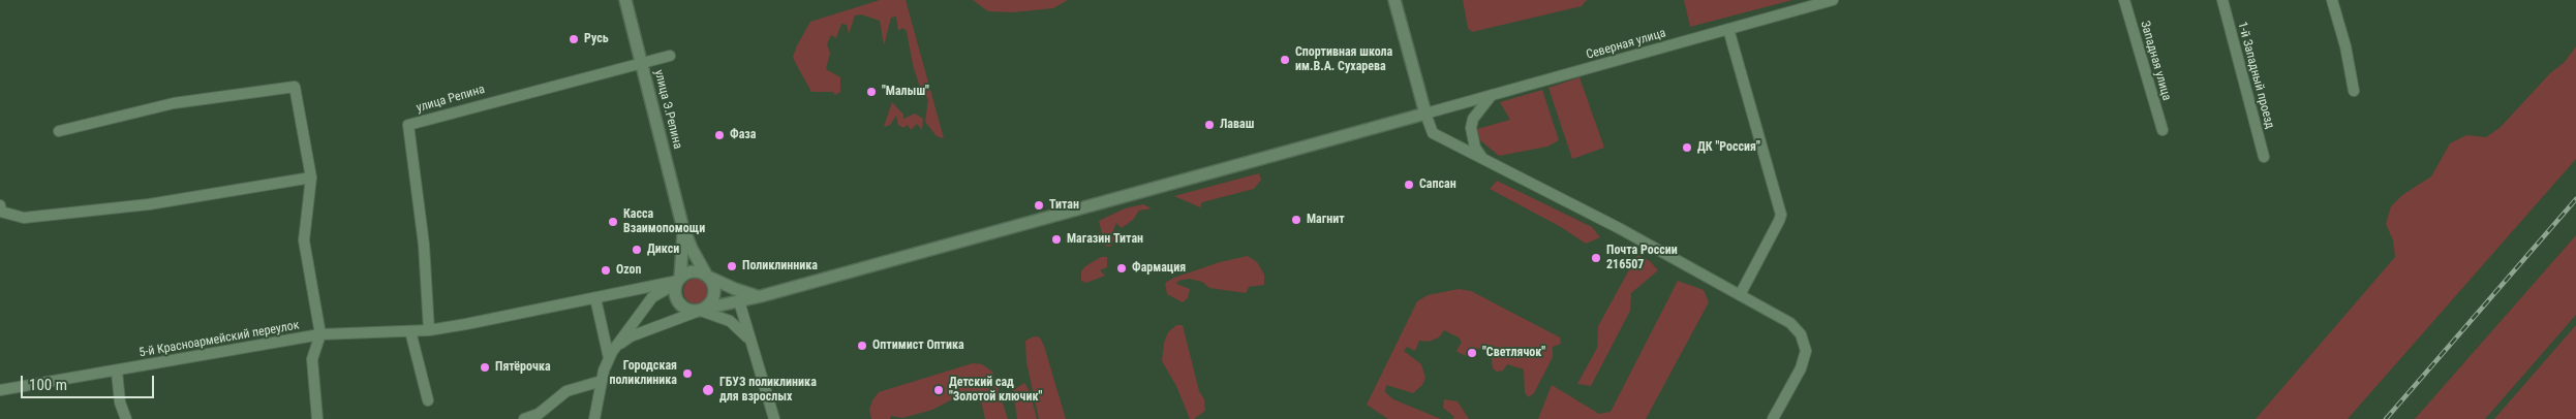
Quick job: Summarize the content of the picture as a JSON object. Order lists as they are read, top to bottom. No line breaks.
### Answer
{"streets":{"street":["Северная улица","Западная улица","1-й Западный проезд","улица Репина","улица Э.Репина","5-й Красноармейский переулок"]},"crossings":[["улица Репина","улица Э.Репина"],["улица Репина","5-й Красноармейский переулок"],["улица Э.Репина","5-й Красноармейский переулок"]],"places":["Русь","Спортивная школа им.В.А. Сухарева","\"Малыш\"","Лаваш","Фаза","ДК \"Россия\"","Сапсан","Титан","Магнит","Касса Взаимопомощи","Магазин Титан","Дикси","Почта России 216507","Поликлинника","Фармация","Ozon","Оптимист Оптика","\"Светлячок\"","Пятёрочка","Городская поликлиника","ГБУЗ поликлиника для взрослых","Детский сад \"Золотой ключик\""],"scale_bar":"100 m"}
